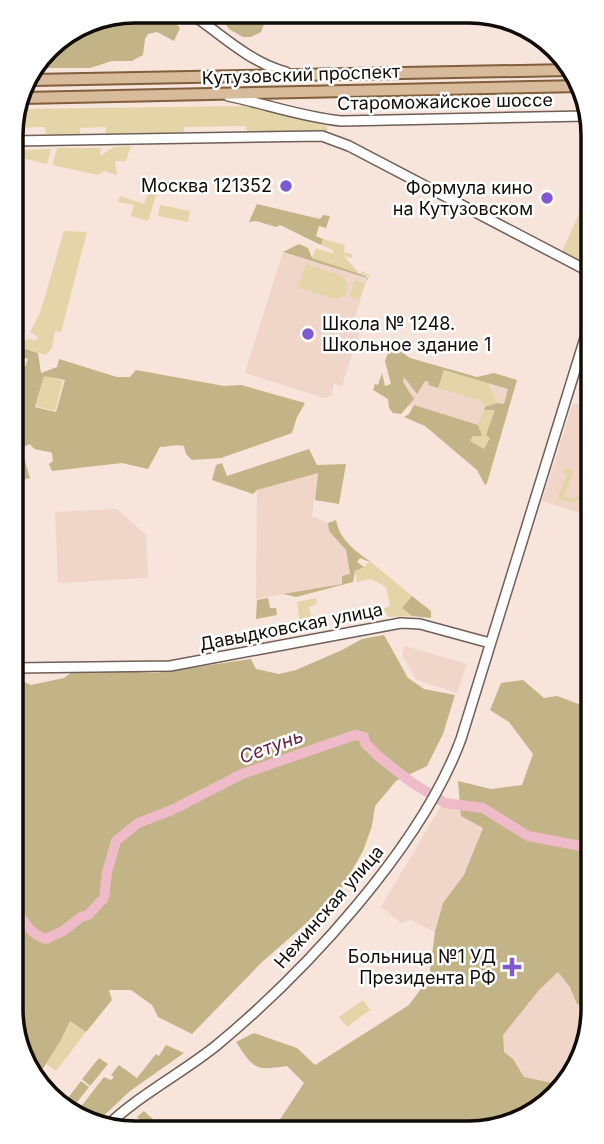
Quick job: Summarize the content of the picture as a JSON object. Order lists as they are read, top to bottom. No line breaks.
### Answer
{"streets":{"main road":["Кутузовский проспект"],"street":["Староможайское шоссе","Давыдковская улица","Нежинская улица"]},"crossings":[["Кутузовский проспект","Староможайское шоссе"],["Давыдковская улица","Нежинская улица"]],"water":["Сетунь"],"places":{"other":["Москва 121352","Формула кино на Кутузовском","Школа № 1248. Школьное здание 1"],"health":["Больница №1 УД Президента РФ"]}}
